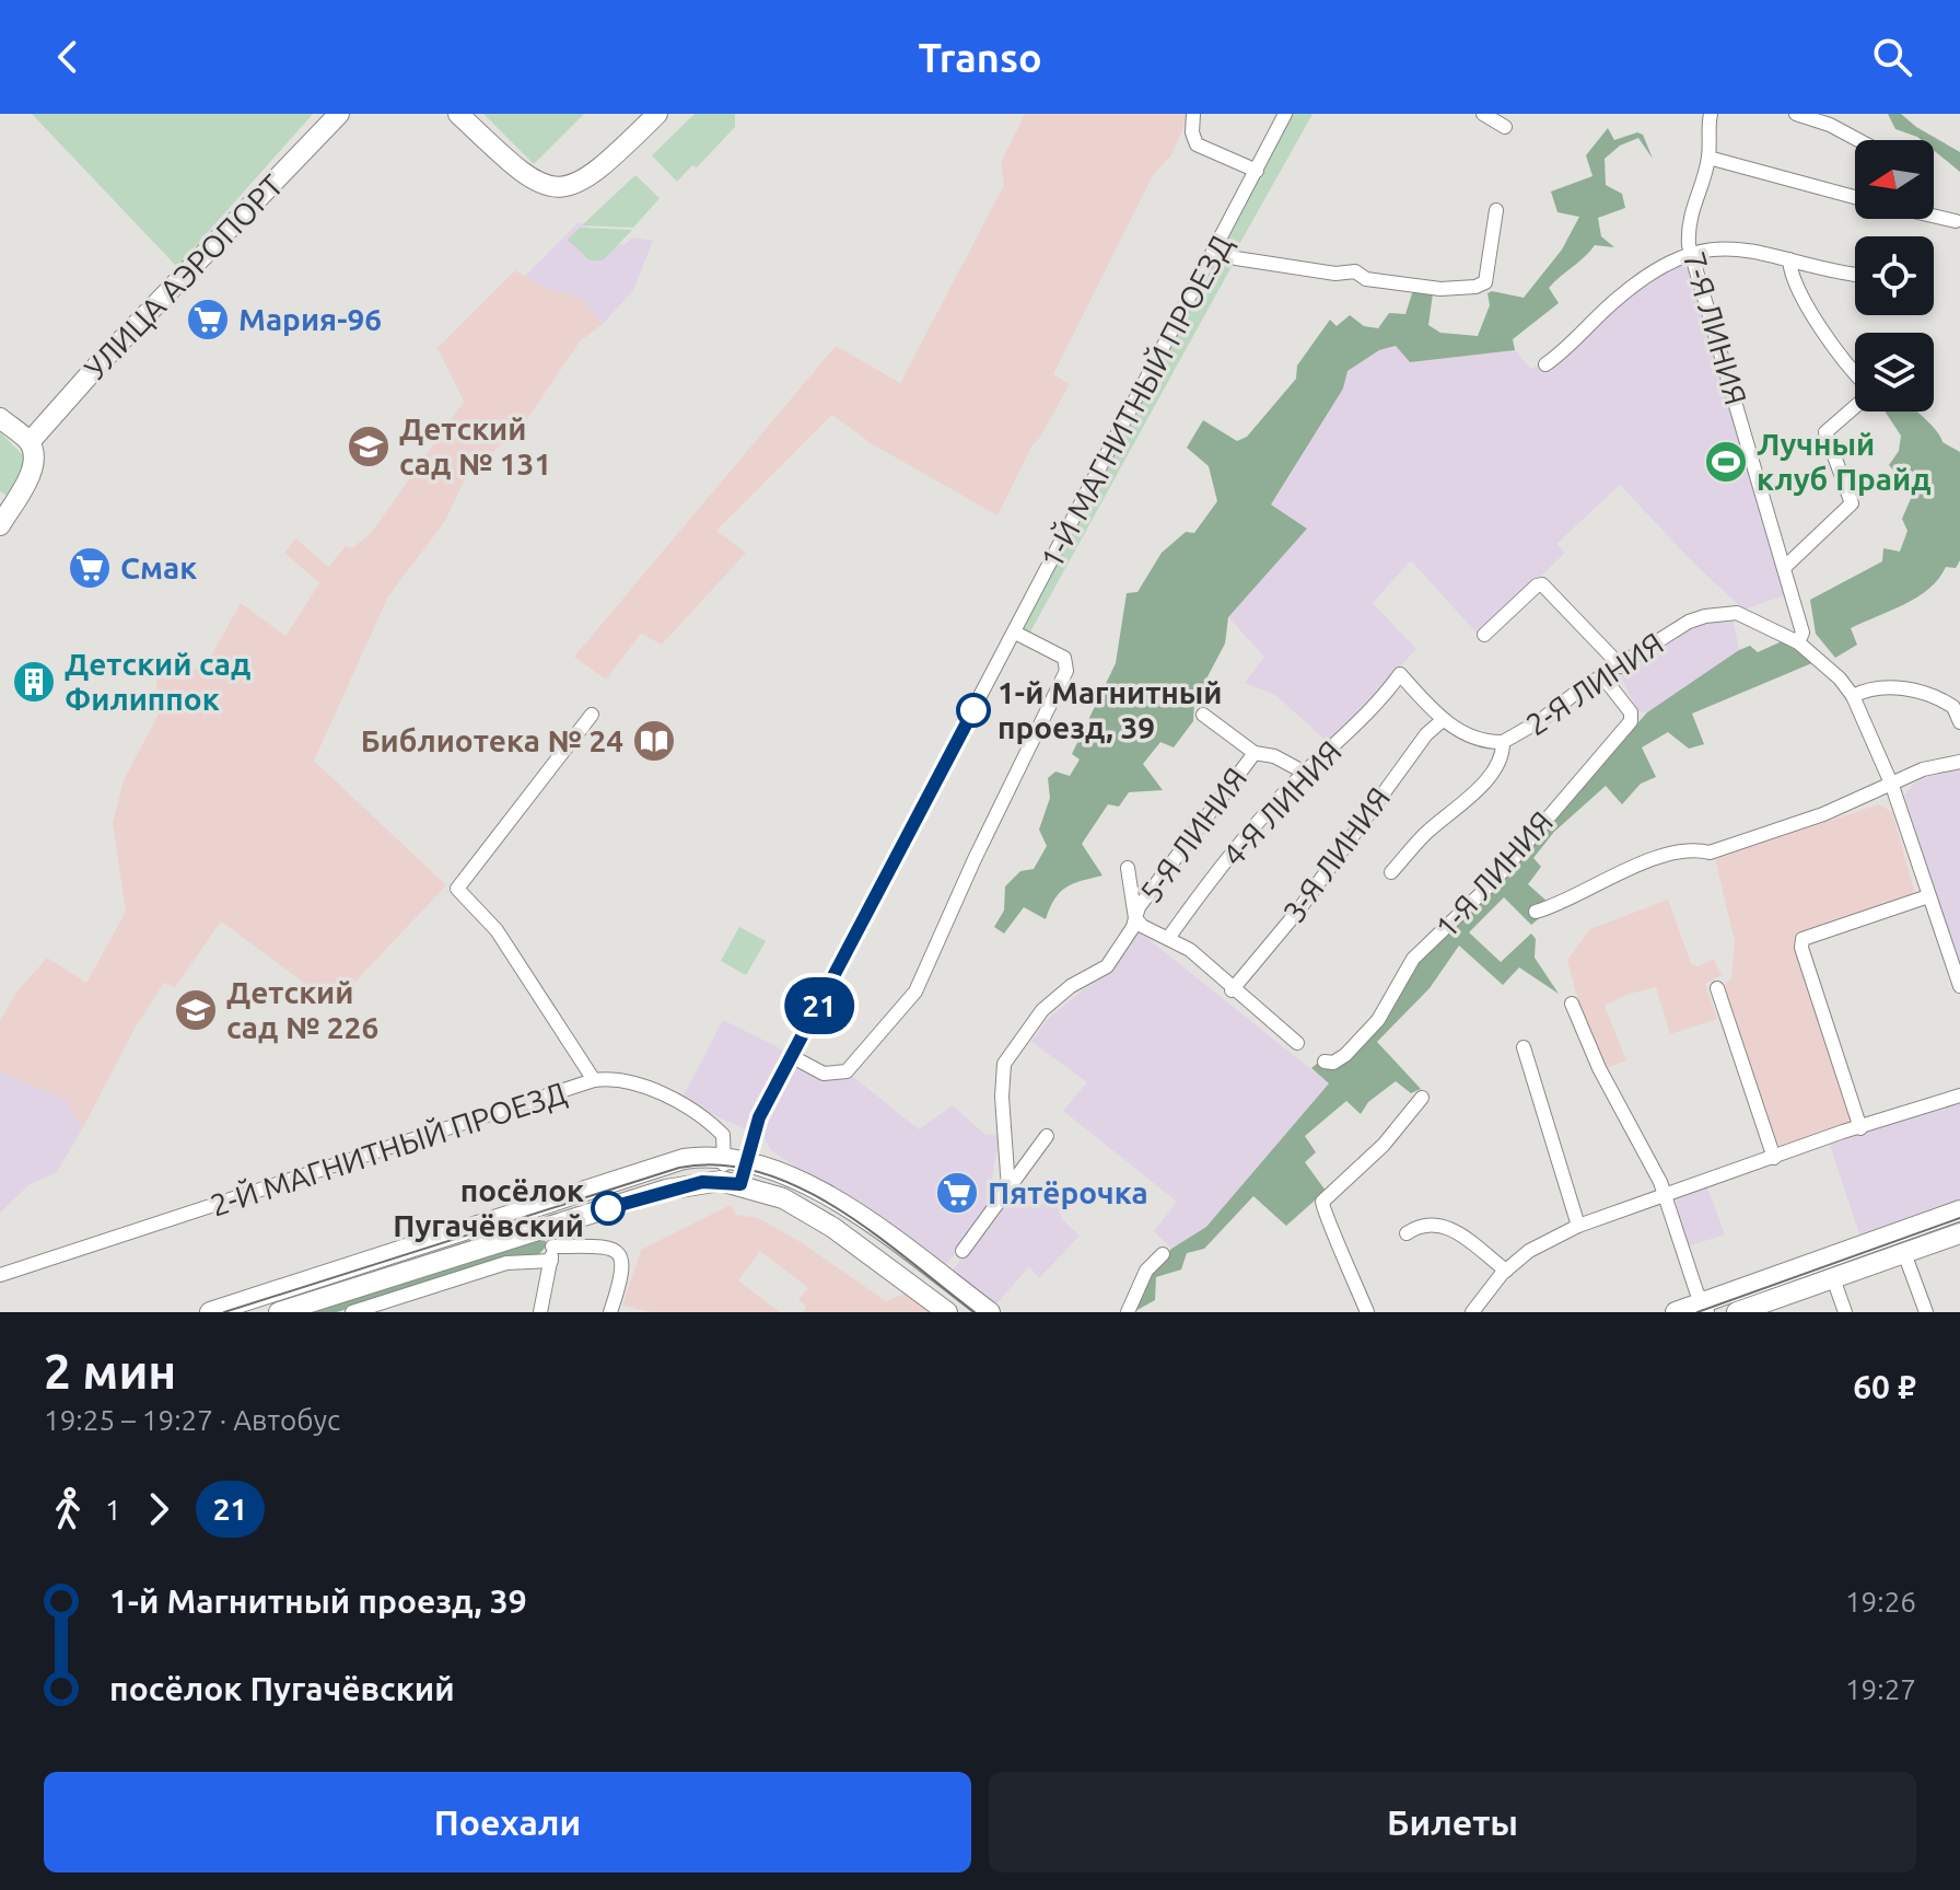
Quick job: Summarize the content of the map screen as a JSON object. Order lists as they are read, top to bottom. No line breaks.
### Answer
{"streets":{"main road":["УЛИЦА АЭРОПОРТ"],"street":["7-Я ЛИНИЯ","1-Й МАГНИТНЫЙ ПРОЕЗД","2-Я ЛИНИЯ","4-Я ЛИНИЯ","5-Я ЛИНИЯ","3-Я ЛИНИЯ","1-Я ЛИНИЯ","2-Й МАГНИТНЫЙ ПРОЕЗД"]},"crossings":[["7-Я ЛИНИЯ","2-Я ЛИНИЯ"],["2-Я ЛИНИЯ","1-Я ЛИНИЯ"],["4-Я ЛИНИЯ","5-Я ЛИНИЯ"],["4-Я ЛИНИЯ","3-Я ЛИНИЯ"]],"places":{"supermarket":["Мария-96","Смак","Пятёрочка"],"school or university":["Детский сад № 131","Детский сад № 226"],"sports":["Лучный клуб Прайд"],"building":["Детский сад Филиппок"],"other":["1-й Магнитный проезд, 39","посёлок Пугачёвский"],"library":["Библиотека № 24"]},"lines":["bus line 21"],"north":"left","page":{"header":"Transo","on_map":"21","heading":["2 мин","19:25 – 19:27 · Автобус","60 ₽"],"legs":["1","21"],"list":[{"name":"1-й Магнитный проезд, 39","value":"19:26"},{"name":"посёлок Пугачёвский","value":"19:27"}],"buttons":["Поехали","Билеты"]}}
